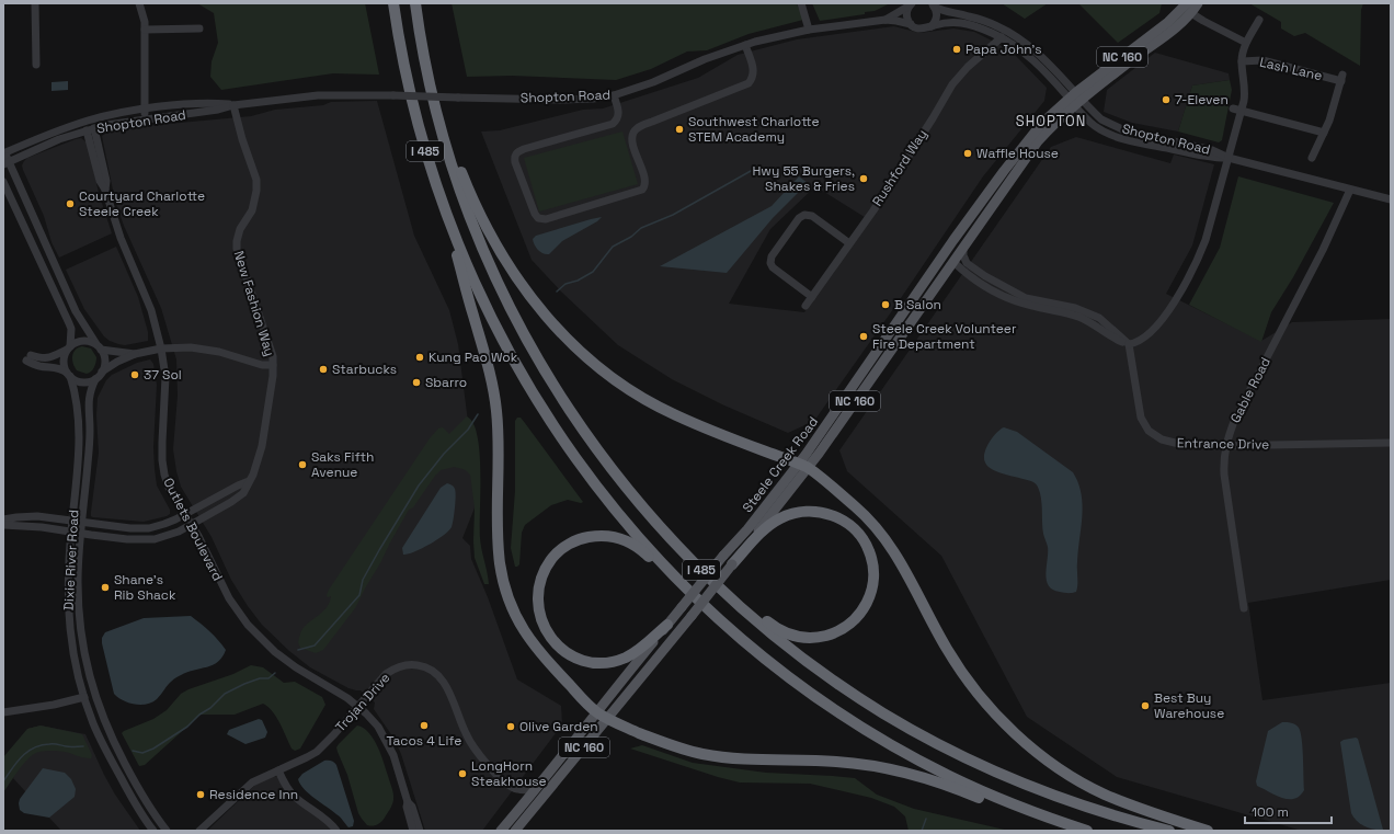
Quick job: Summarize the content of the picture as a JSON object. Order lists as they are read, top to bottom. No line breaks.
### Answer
{"streets":{"highway":["I 485"],"main road":["NC 160","Steele Creek Road"],"street":["Lash Lane","Shopton Road","Rushford Way","New Fashion Way","Gable Road","Entrance Drive","Outlets Boulevard","Dixie River Road","Trojan Drive"]},"crossings":[["Shopton Road","Rushford Way"],["Shopton Road","New Fashion Way"],["Shopton Road","Gable Road"],["Shopton Road","Steele Creek Road"],["Shopton Road","Outlets Boulevard"],["New Fashion Way","Outlets Boulevard"],["New Fashion Way","Dixie River Road"],["Gable Road","Entrance Drive"],["Steele Creek Road","Trojan Drive"],["Outlets Boulevard","Trojan Drive"]],"districts":["SHOPTON"],"places":["Papa John's","7-Eleven","Southwest Charlotte STEM Academy","Waffle House","Hwy 55 Burgers, Shakes & Fries","Courtyard Charlotte Steele Creek","B Salon","Steele Creek Volunteer Fire Department","Kung Pao Wok","Starbucks","37 Sol","Sbarro","Saks Fifth Avenue","Shane's Rib Shack","Best Buy Warehouse","Tacos 4 Life","Olive Garden","LongHorn Steakhouse","Residence Inn"],"scale_bar":"100 m"}
